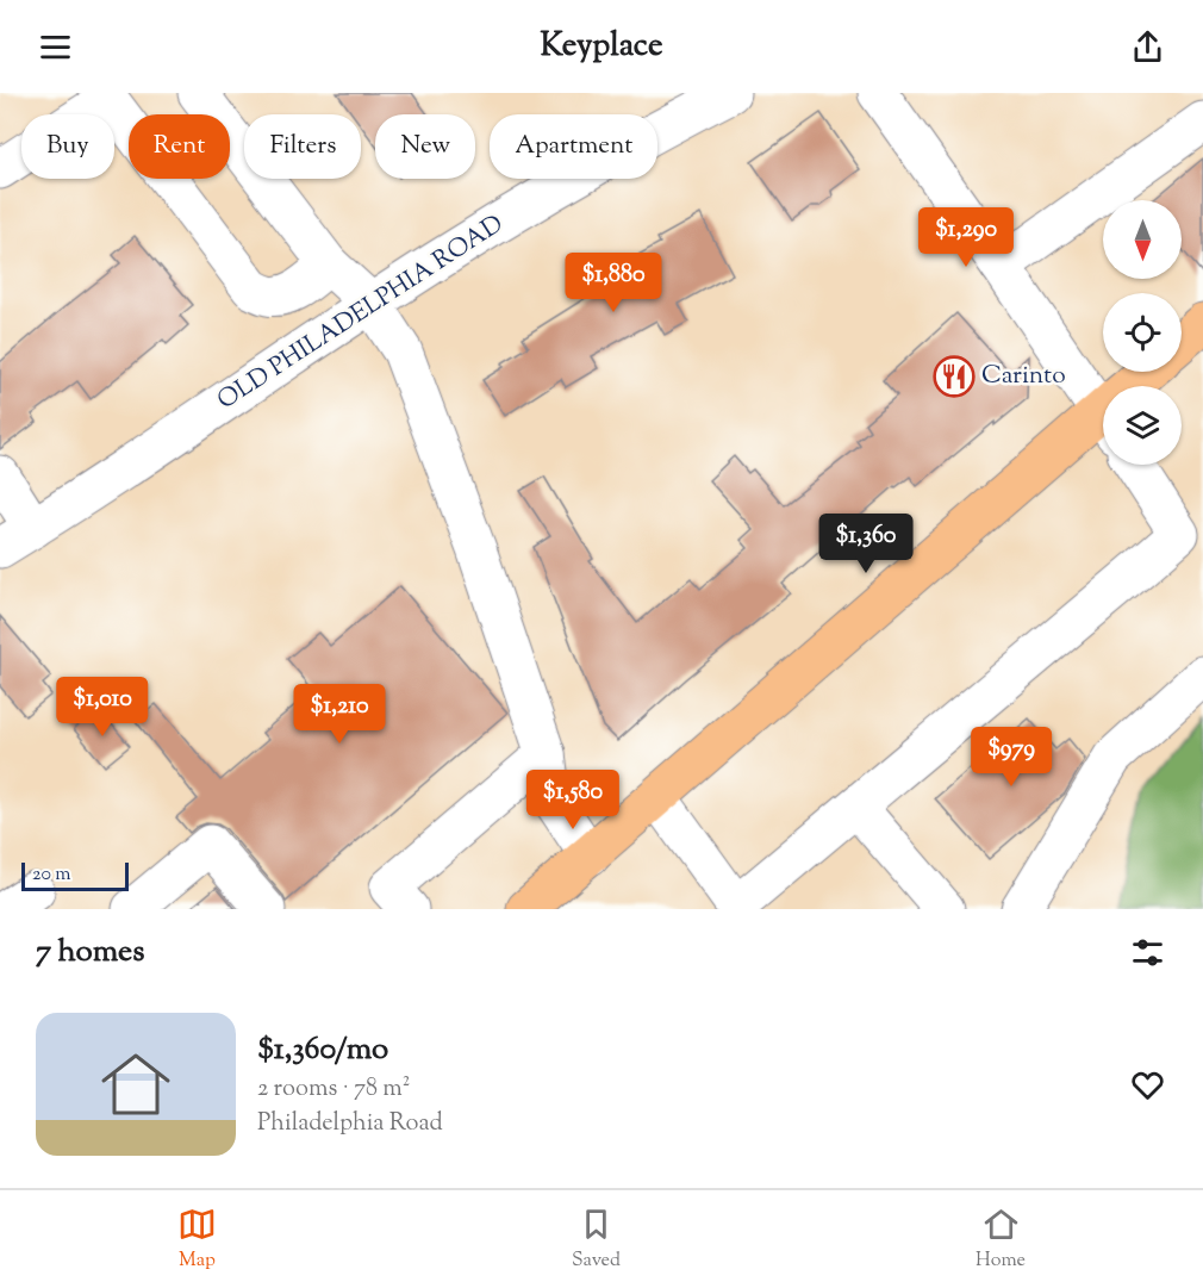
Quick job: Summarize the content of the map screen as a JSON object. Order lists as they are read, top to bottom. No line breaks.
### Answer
{"streets":{"street":["OLD PHILADELPHIA ROAD"]},"places":{"restaurant":["Carinto"]},"scale_bar":"20 m","north":"bottom","page":{"header":"Keyplace","chip":["Buy","Rent","Filters","New","Apartment"],"price":["$1,290","$1,880","$1,360","$1,010","$1,210","$979","$1,580"],"scale":"20 m","heading":"7 homes","list":[{"name":"$1,360/mo","note":"2 rooms · 78 m² · Philadelphia Road"}],"tabs":["Map","Saved","Home"]}}
